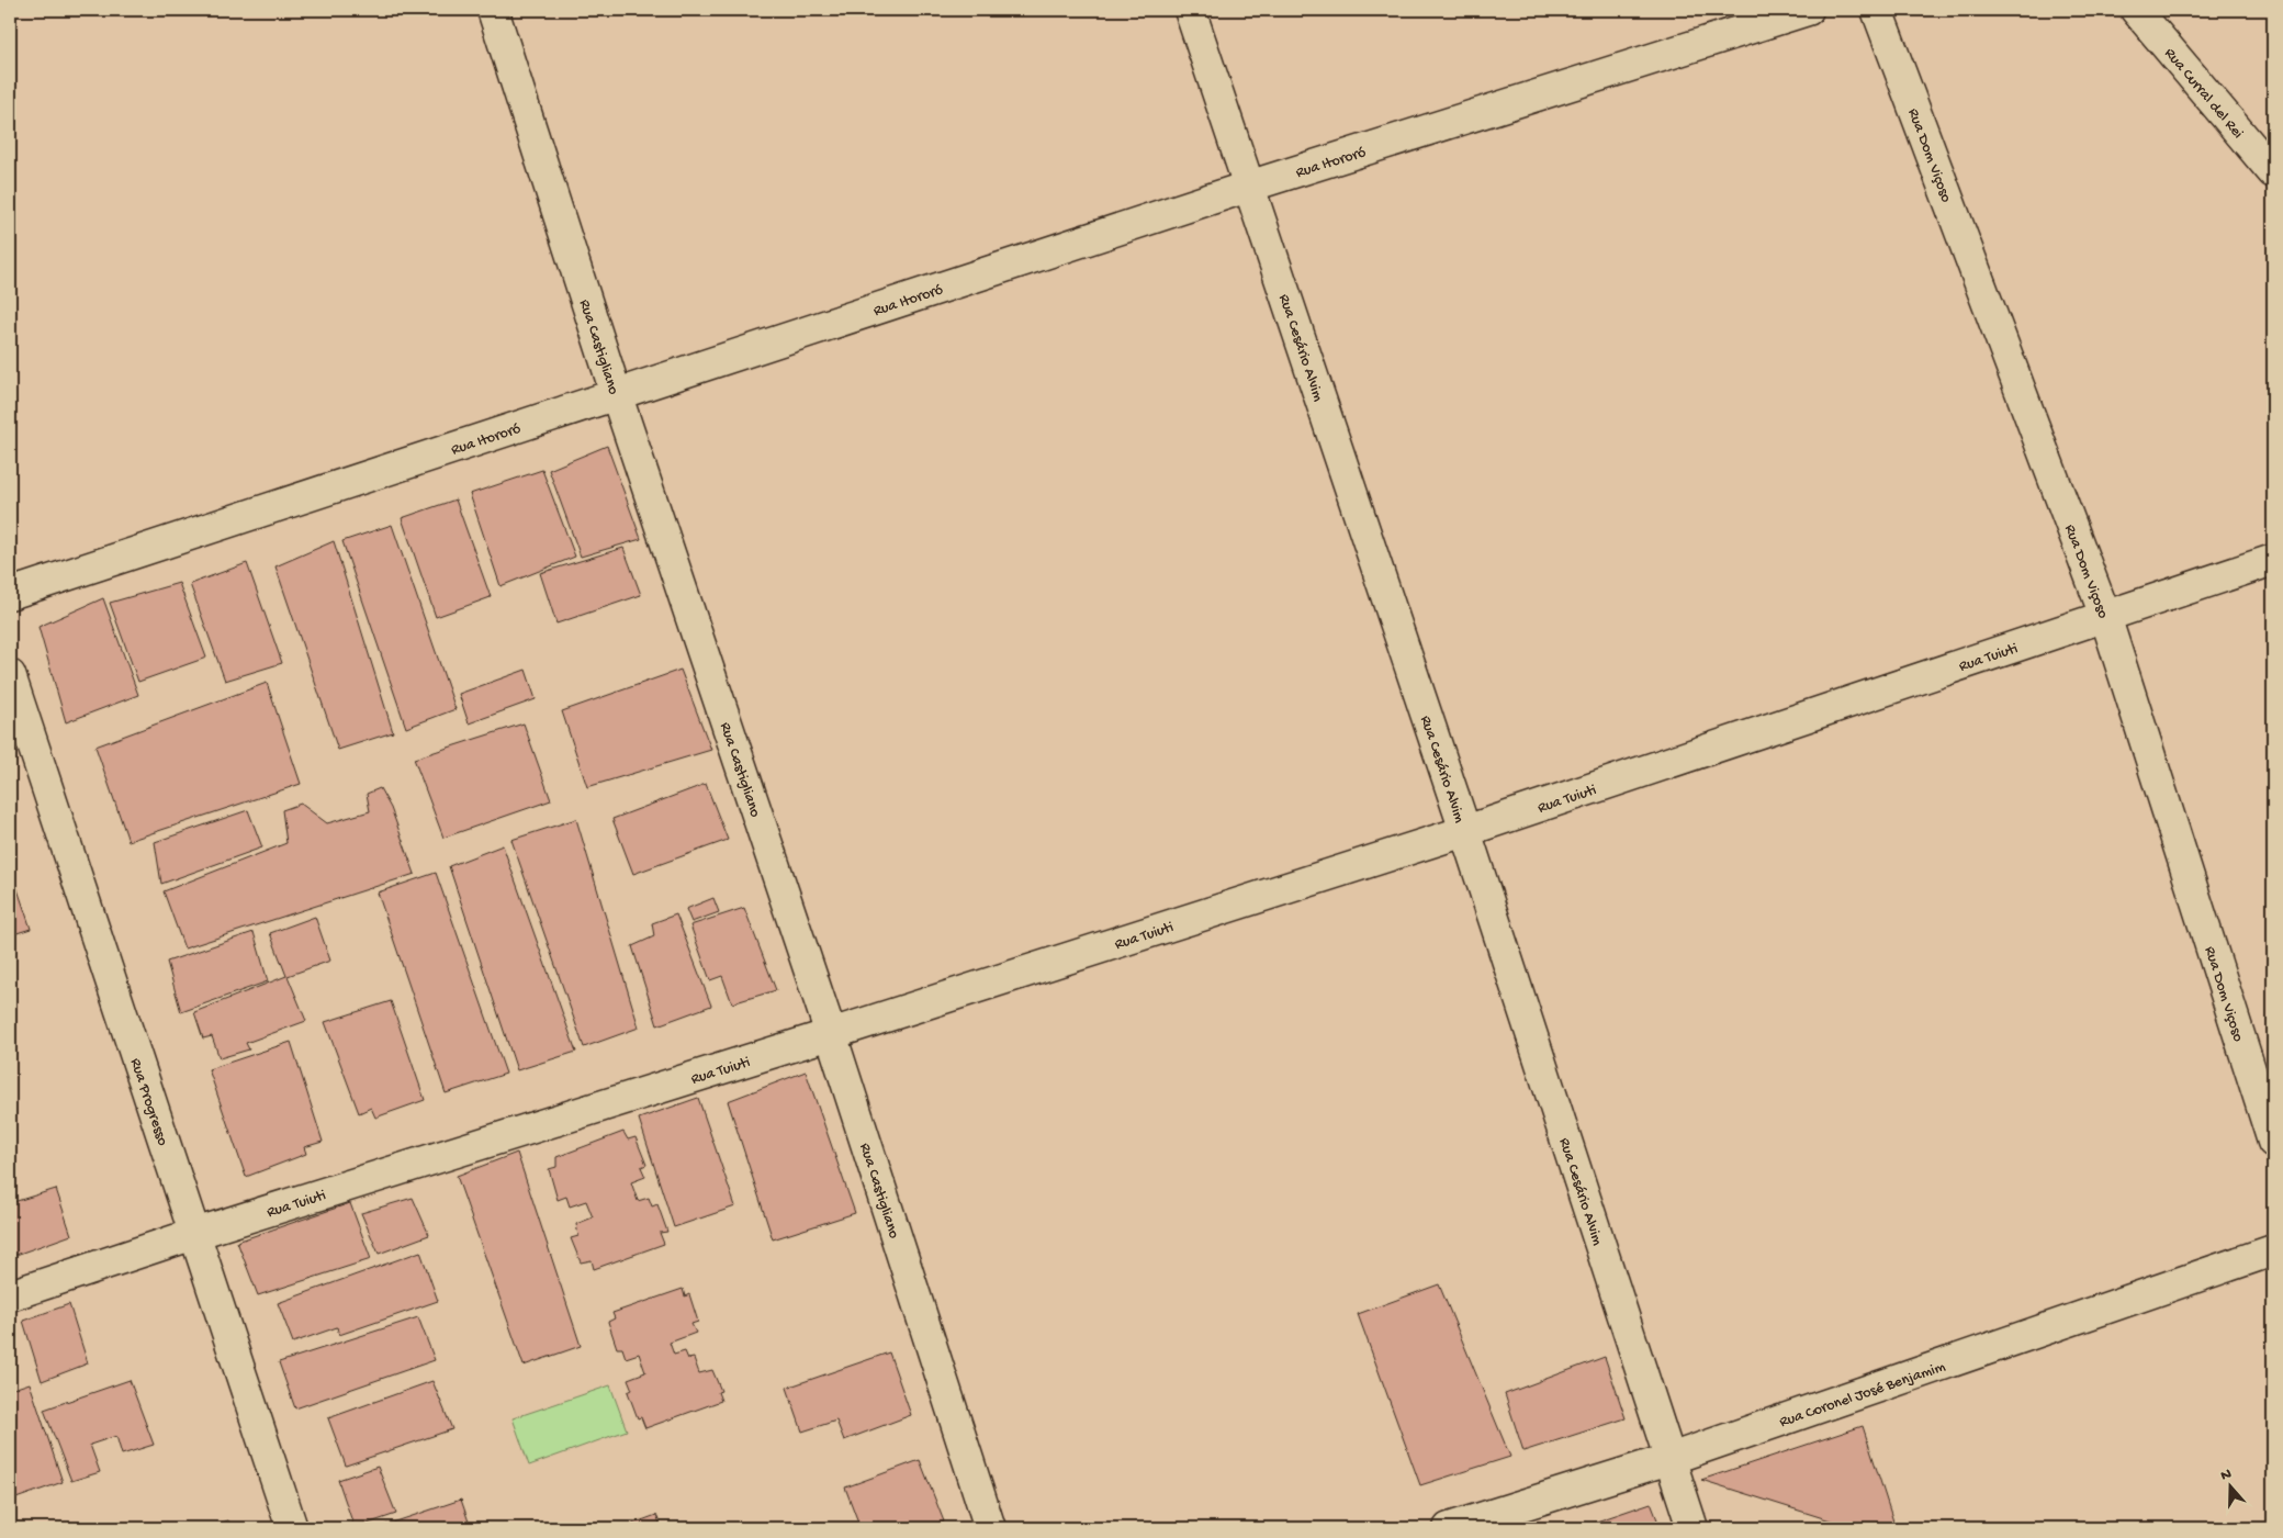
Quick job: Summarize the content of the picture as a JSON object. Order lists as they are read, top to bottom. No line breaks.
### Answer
{"streets":{"street":["Rua Curral del Rei","Rua Dom Viçoso","Rua Itororó","Rua Castigliano","Rua Cesário Alvim","Rua Tuiuti","Rua Progresso","Rua Coronel José Benjamim"]},"crossings":[["Rua Dom Viçoso","Rua Tuiuti"],["Rua Itororó","Rua Castigliano"],["Rua Itororó","Rua Cesário Alvim"],["Rua Castigliano","Rua Tuiuti"],["Rua Cesário Alvim","Rua Tuiuti"],["Rua Cesário Alvim","Rua Coronel José Benjamim"],["Rua Tuiuti","Rua Progresso"]],"north":"top"}
